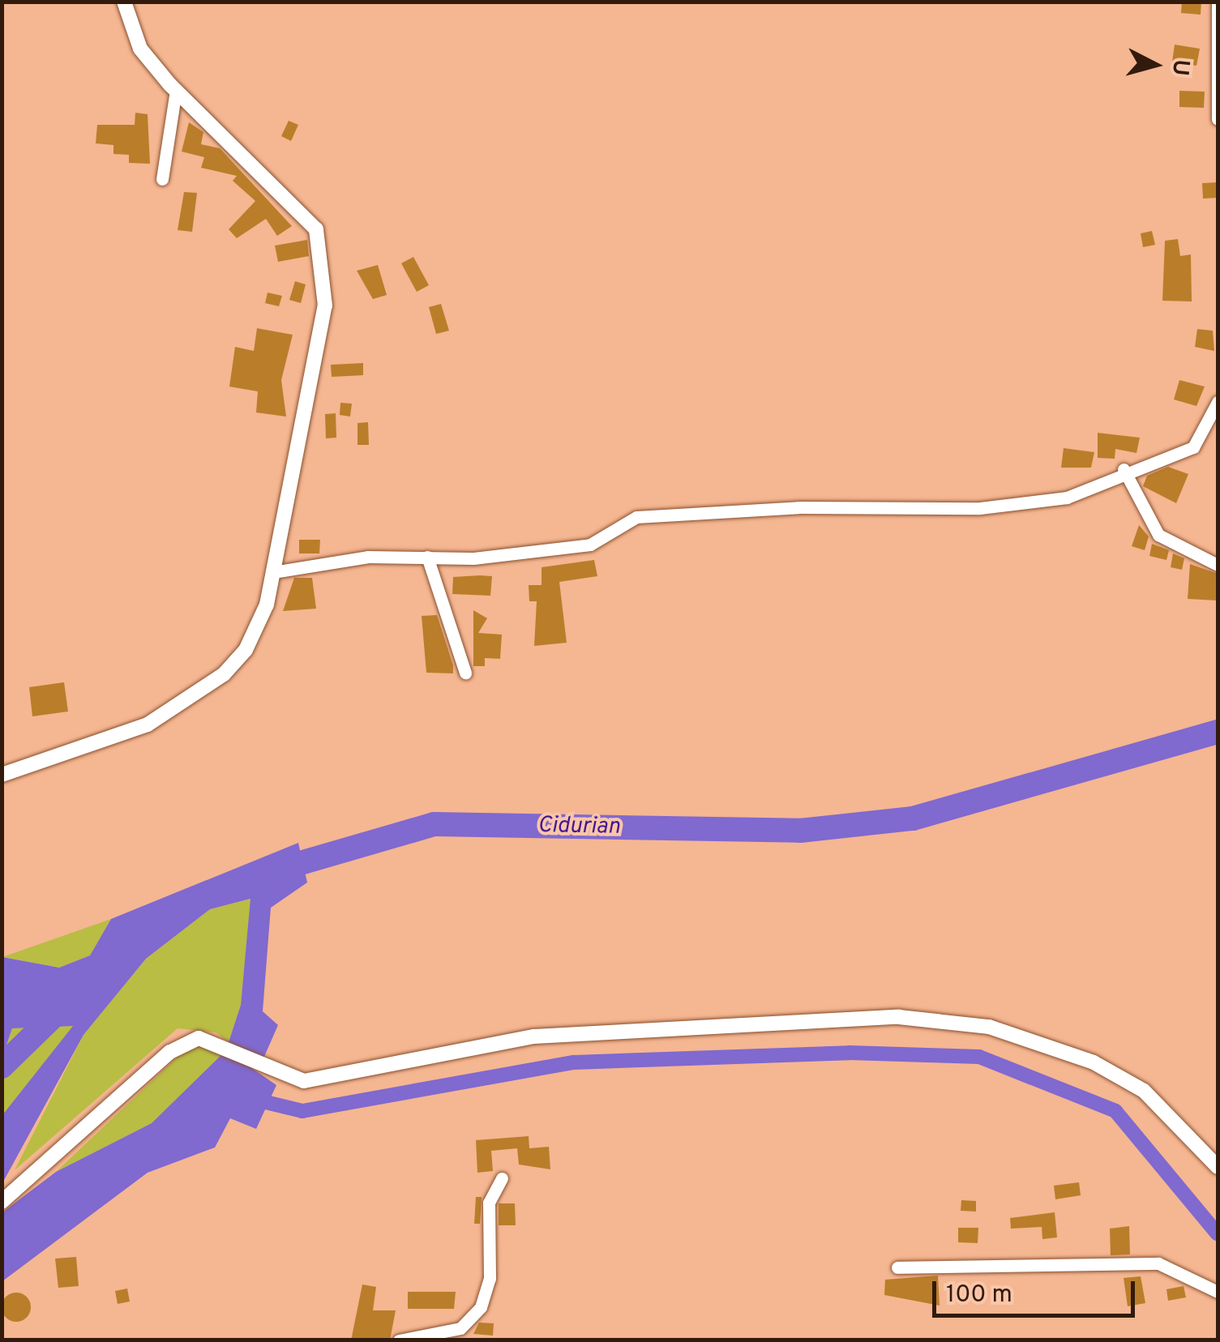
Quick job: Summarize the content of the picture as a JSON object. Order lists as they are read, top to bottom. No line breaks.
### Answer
{"water":["Cidurian"],"scale_bar":"100 m","north":"right"}
